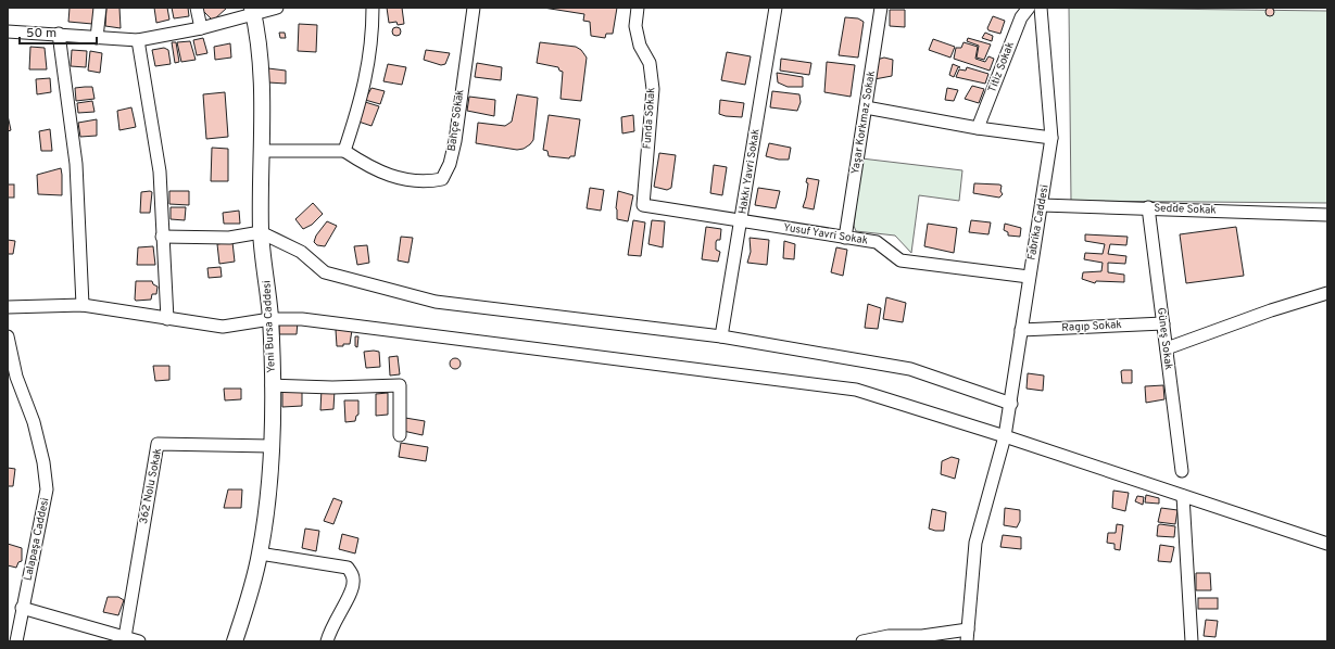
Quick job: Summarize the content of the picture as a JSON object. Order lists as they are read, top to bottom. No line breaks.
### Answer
{"streets":{"main road":["Yeni Bursa Caddesi"],"street":["Titiz Sokak","Funda Sokak","Bahçe Sokak","Yaşar Korkmaz Sokak","Hakkı Yavri Sokak","Sedde Sokak","Fabrika Caddesi","Yusuf Yavri Sokak","Ragıp Sokak","Güneş Sokak","362 Nolu Sokak","Lalapaşa Caddesi"]},"crossings":[["Funda Sokak","Yusuf Yavri Sokak"],["Yaşar Korkmaz Sokak","Yusuf Yavri Sokak"],["Hakkı Yavri Sokak","Yusuf Yavri Sokak"],["Sedde Sokak","Fabrika Caddesi"],["Sedde Sokak","Güneş Sokak"],["Fabrika Caddesi","Yusuf Yavri Sokak"],["Fabrika Caddesi","Ragıp Sokak"],["Yeni Bursa Caddesi","362 Nolu Sokak"],["Ragıp Sokak","Güneş Sokak"]],"scale_bar":"50 m"}
